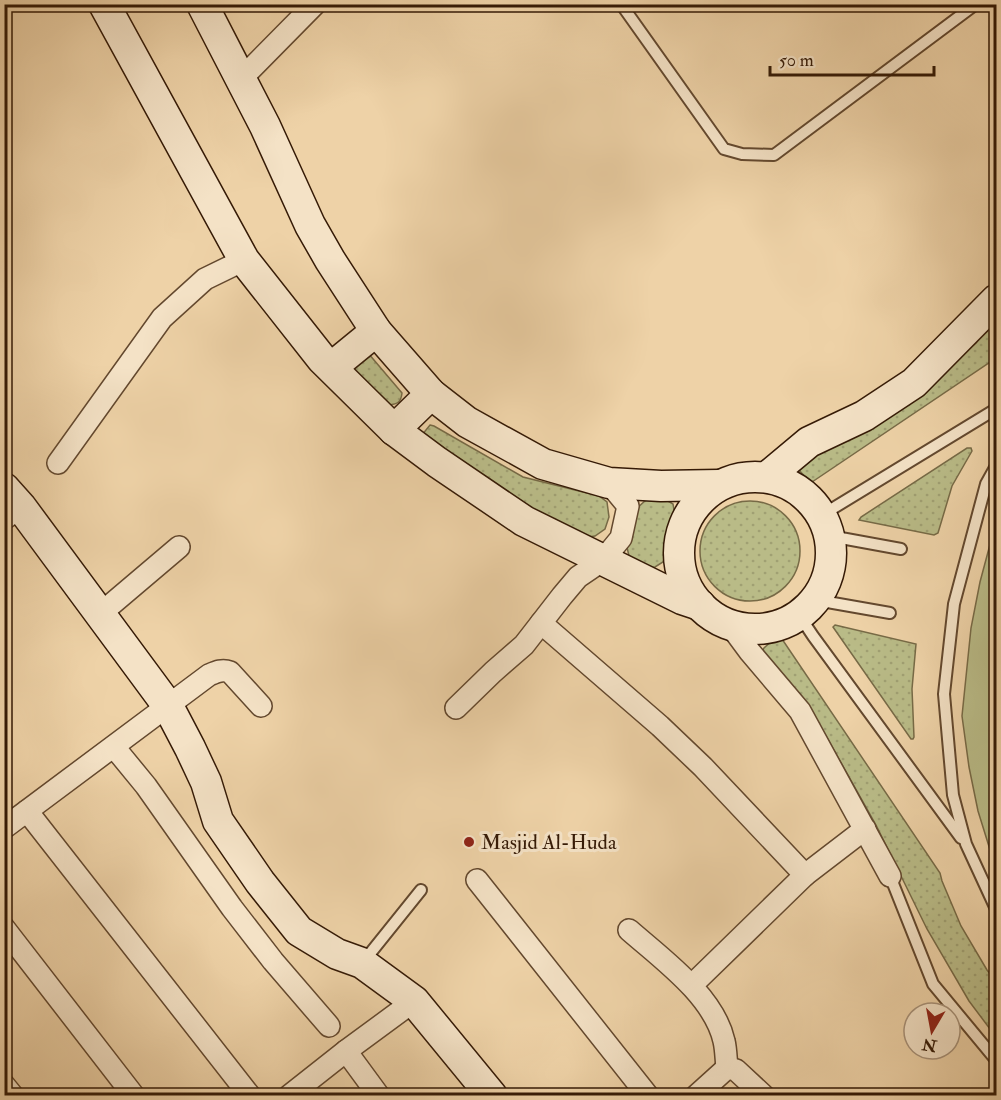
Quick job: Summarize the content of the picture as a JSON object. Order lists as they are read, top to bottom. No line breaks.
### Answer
{"places":["Masjid Al-Huda"],"scale_bar":"50 m","north":"bottom"}
